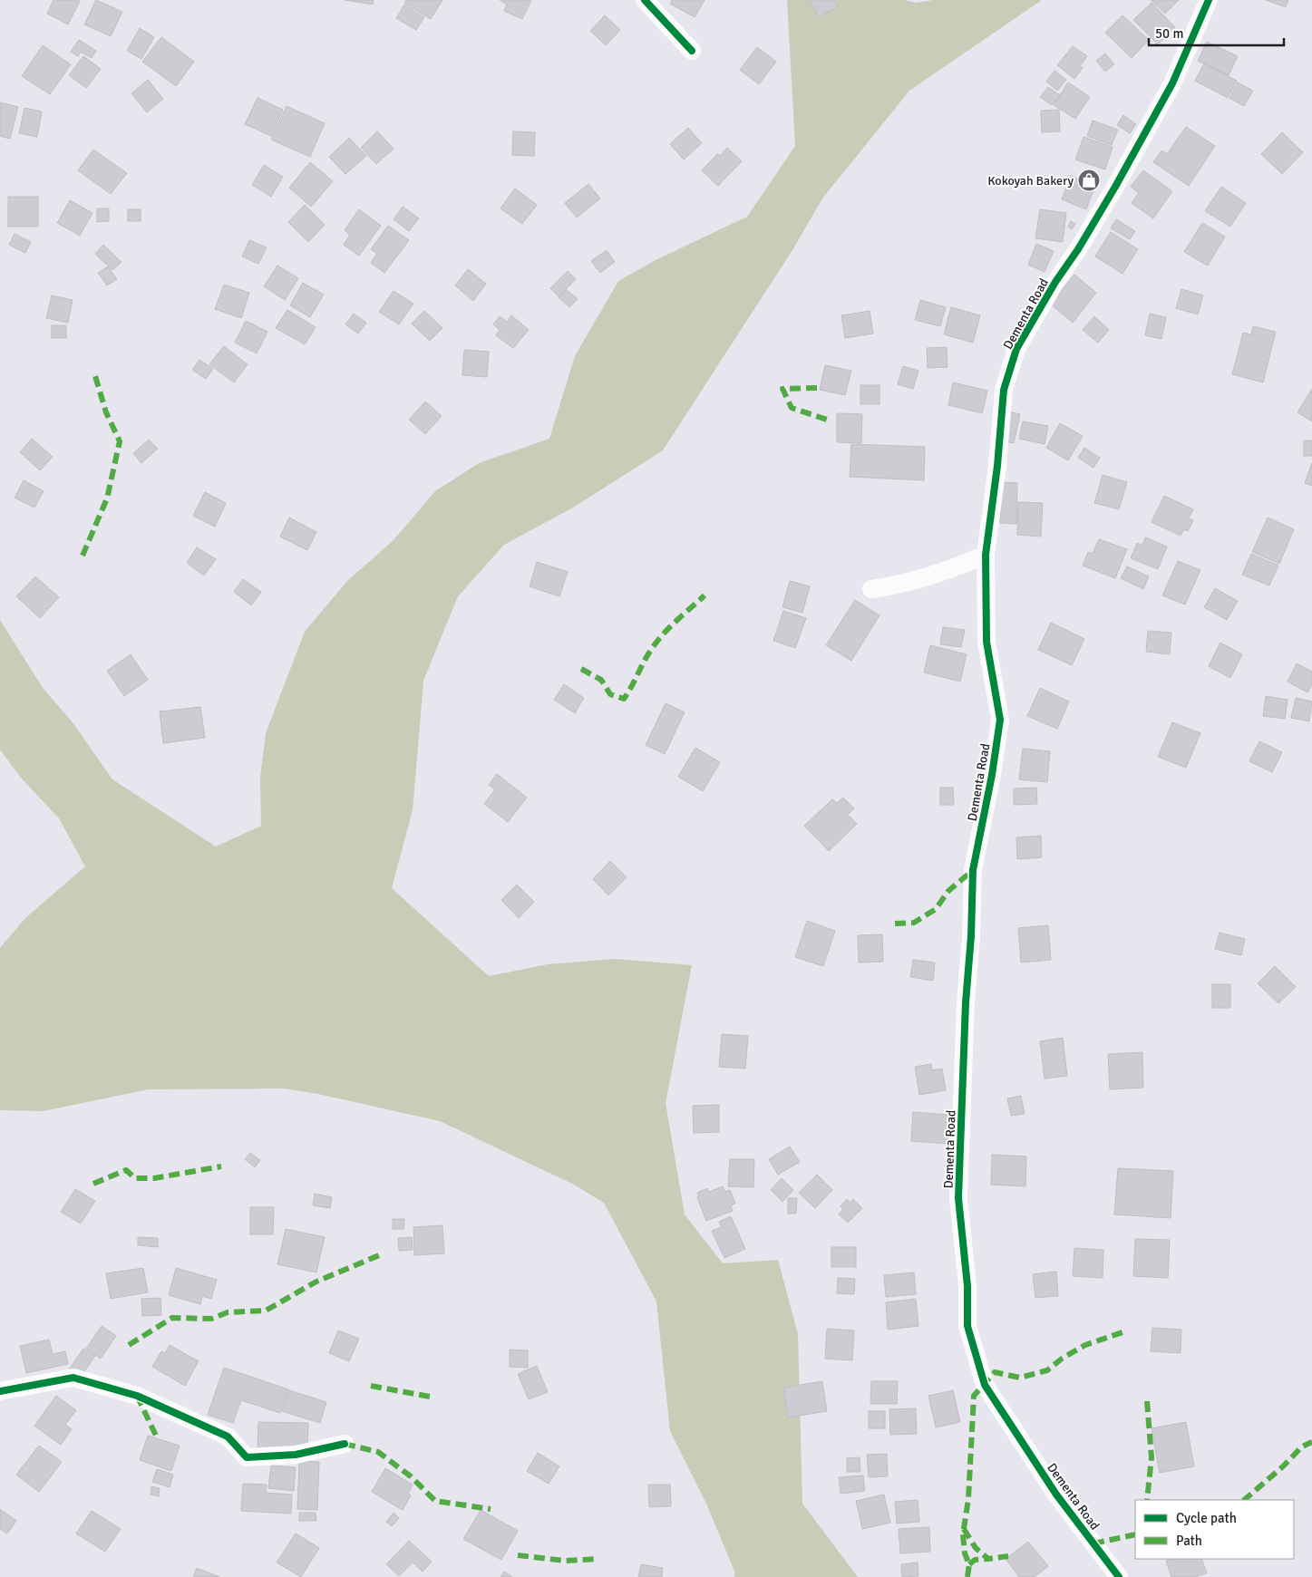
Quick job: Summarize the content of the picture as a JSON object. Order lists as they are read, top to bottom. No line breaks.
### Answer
{"streets":{"street":["Dementa Road"]},"places":{"shop":["Kokoyah Bakery"]},"legend":["Cycle path","Path"],"scale_bar":"50 m"}
